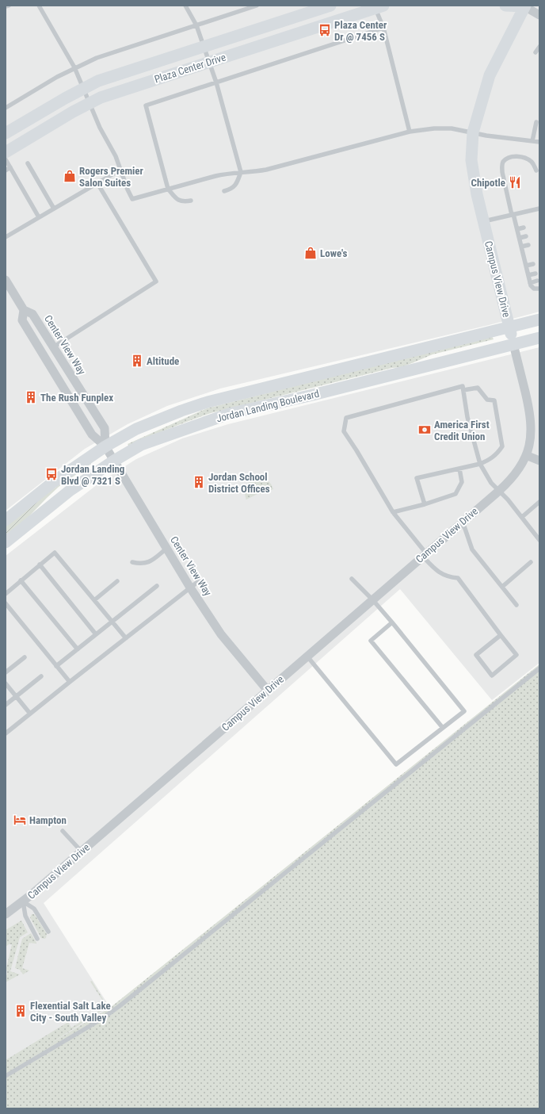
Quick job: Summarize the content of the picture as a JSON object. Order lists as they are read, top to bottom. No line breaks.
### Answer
{"streets":{"main road":["Plaza Center Drive","Campus View Drive","Jordan Landing Boulevard"],"street":["Center View Way"]},"crossings":[["Campus View Drive","Center View Way"],["Campus View Drive","Jordan Landing Boulevard"],["Center View Way","Jordan Landing Boulevard"]],"places":{"bus stop":["Plaza Center Dr @ 7456 S","Jordan Landing Blvd @ 7321 S"],"shop":["Rogers Premier Salon Suites","Lowe's"],"restaurant":["Chipotle"],"building":["Altitude","The Rush Funplex","Jordan School District Offices","Flexential Salt Lake City - South Valley"],"bank":["America First Credit Union"],"hotel":["Hampton"]}}
